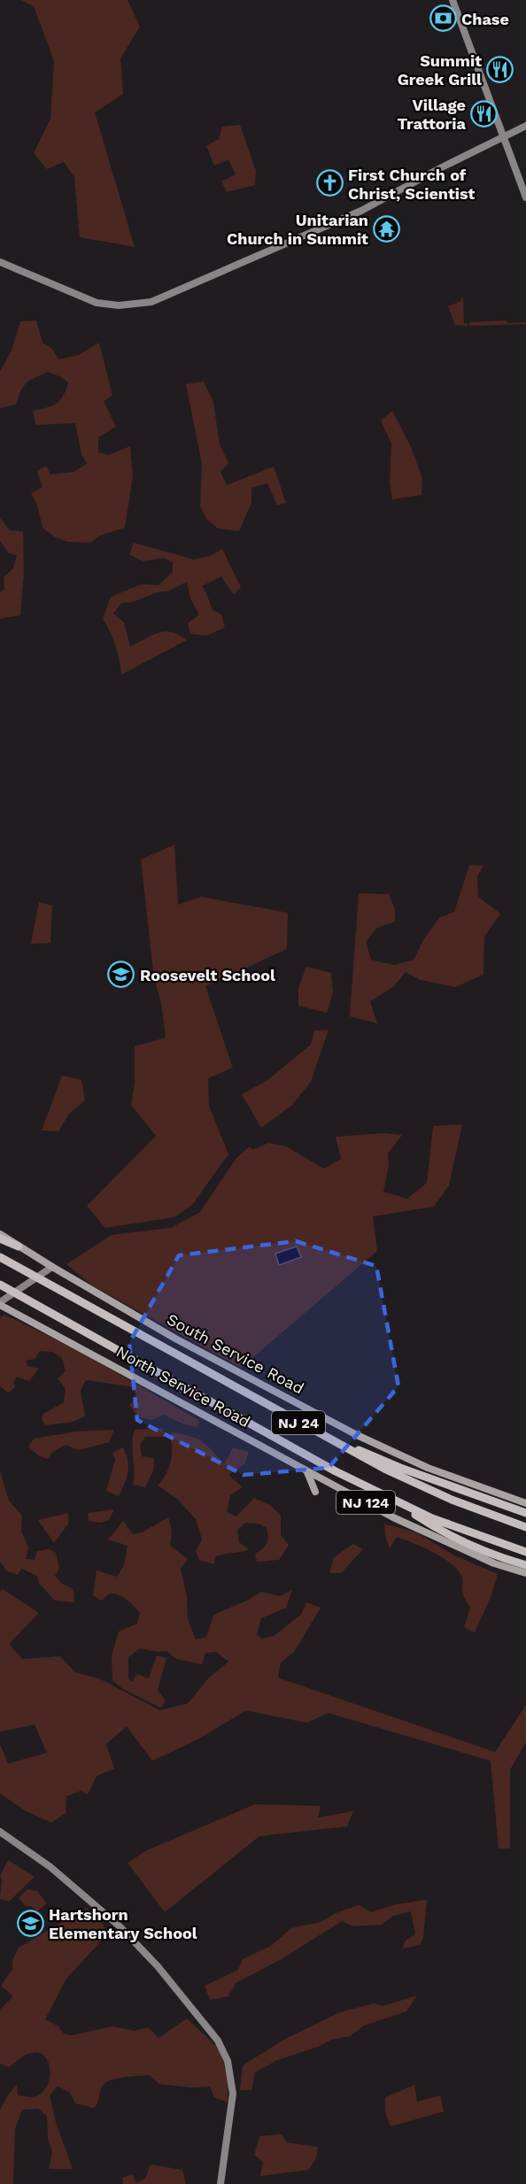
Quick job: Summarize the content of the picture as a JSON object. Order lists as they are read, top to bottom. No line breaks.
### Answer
{"streets":{"highway":["NJ 24"],"main road":["South Service Road","North Service Road","NJ 124"]},"places":{"bank":["Chase"],"restaurant":["Summit Greek Grill","Village Trattoria"],"church":["First Church of Christ, Scientist"],"temple":["Unitarian Church in Summit"],"school or university":["Roosevelt School","Hartshorn Elementary School"]}}
